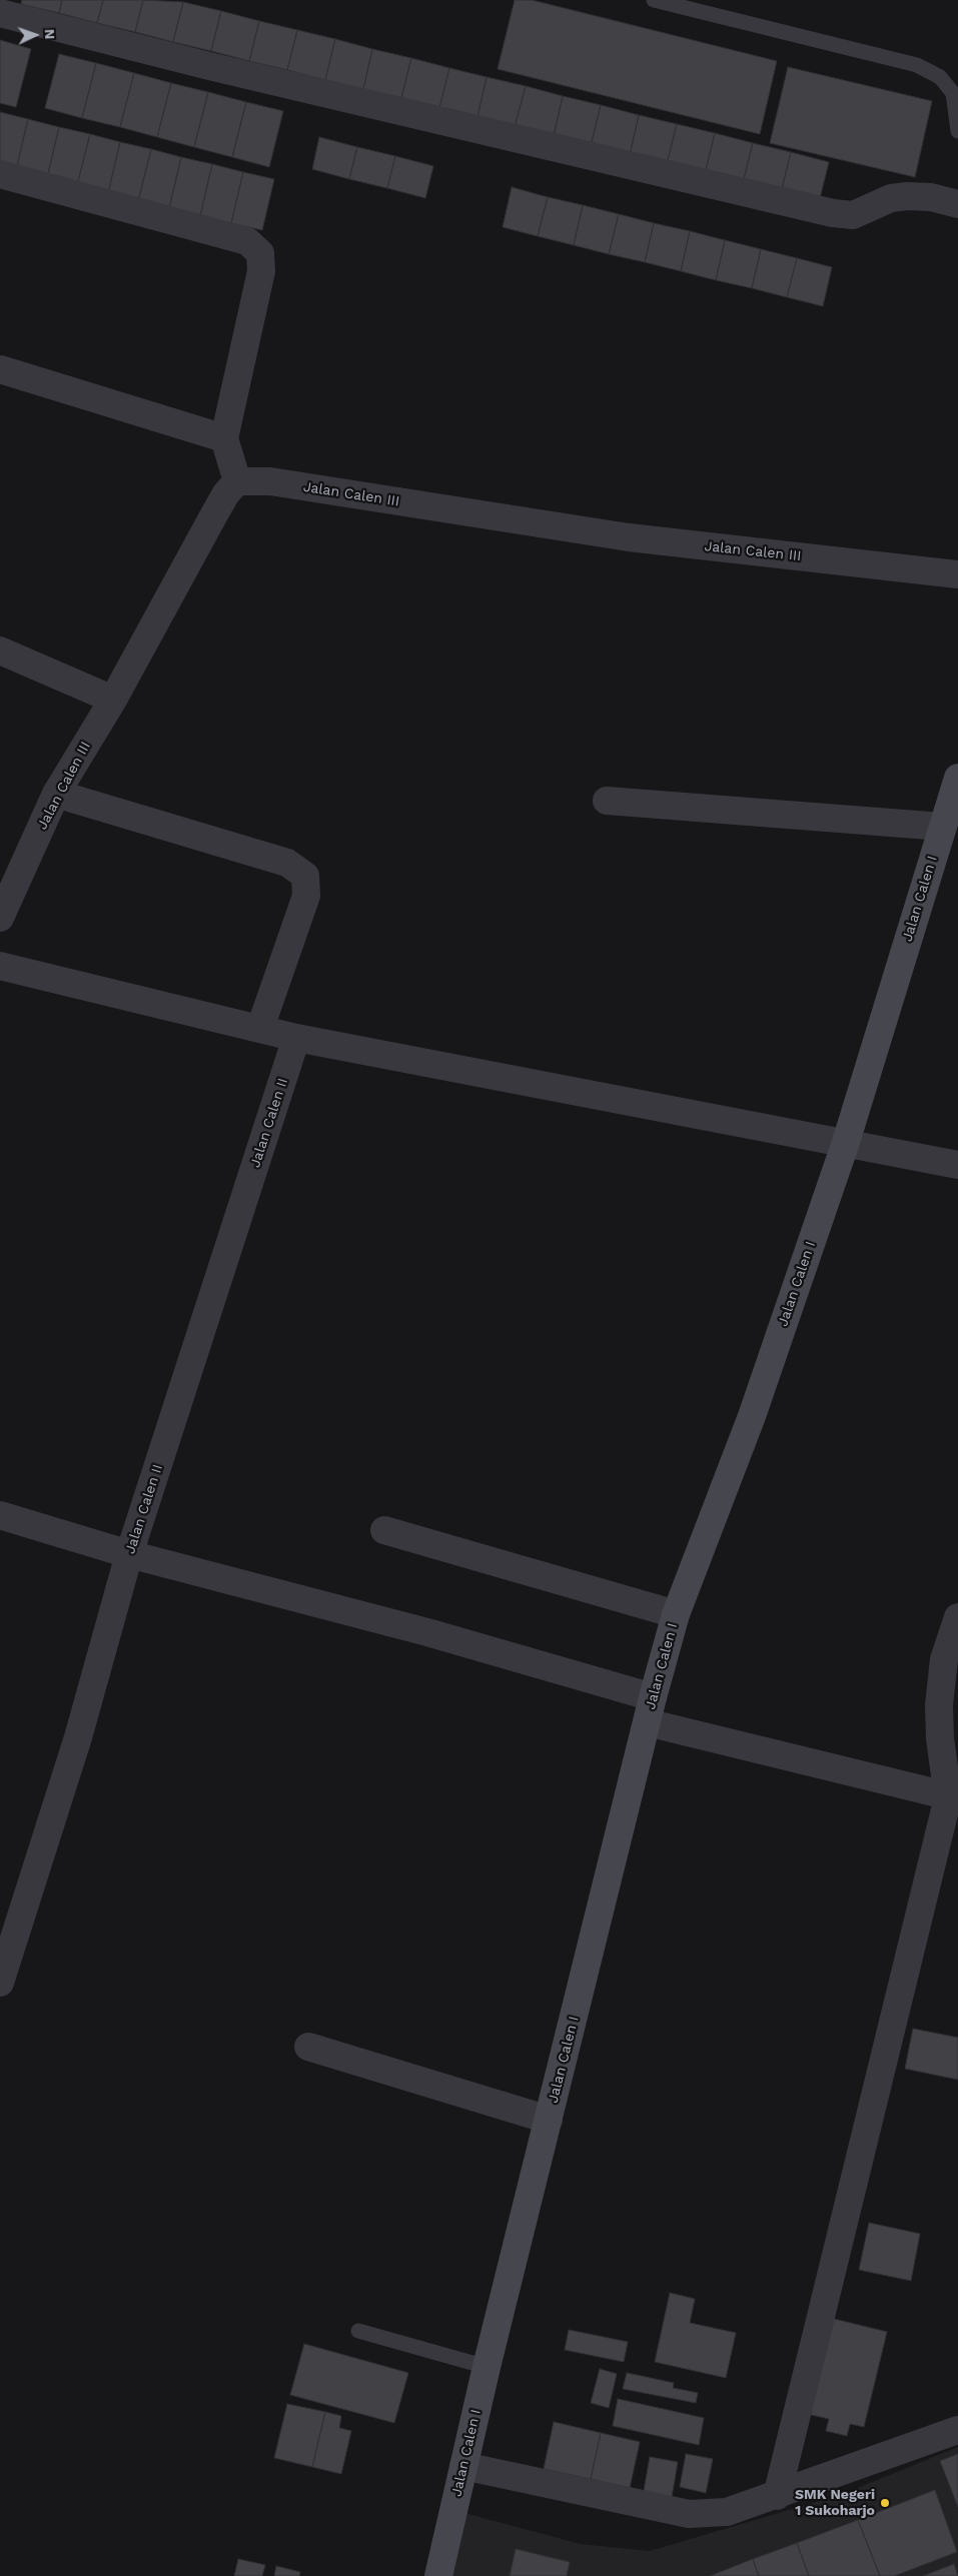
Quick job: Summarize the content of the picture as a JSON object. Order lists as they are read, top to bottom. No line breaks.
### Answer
{"streets":{"street":["Jalan Calen III","Jalan Calen I","Jalan Calen II"]},"places":["SMK Negeri 1 Sukoharjo"],"north":"right"}
